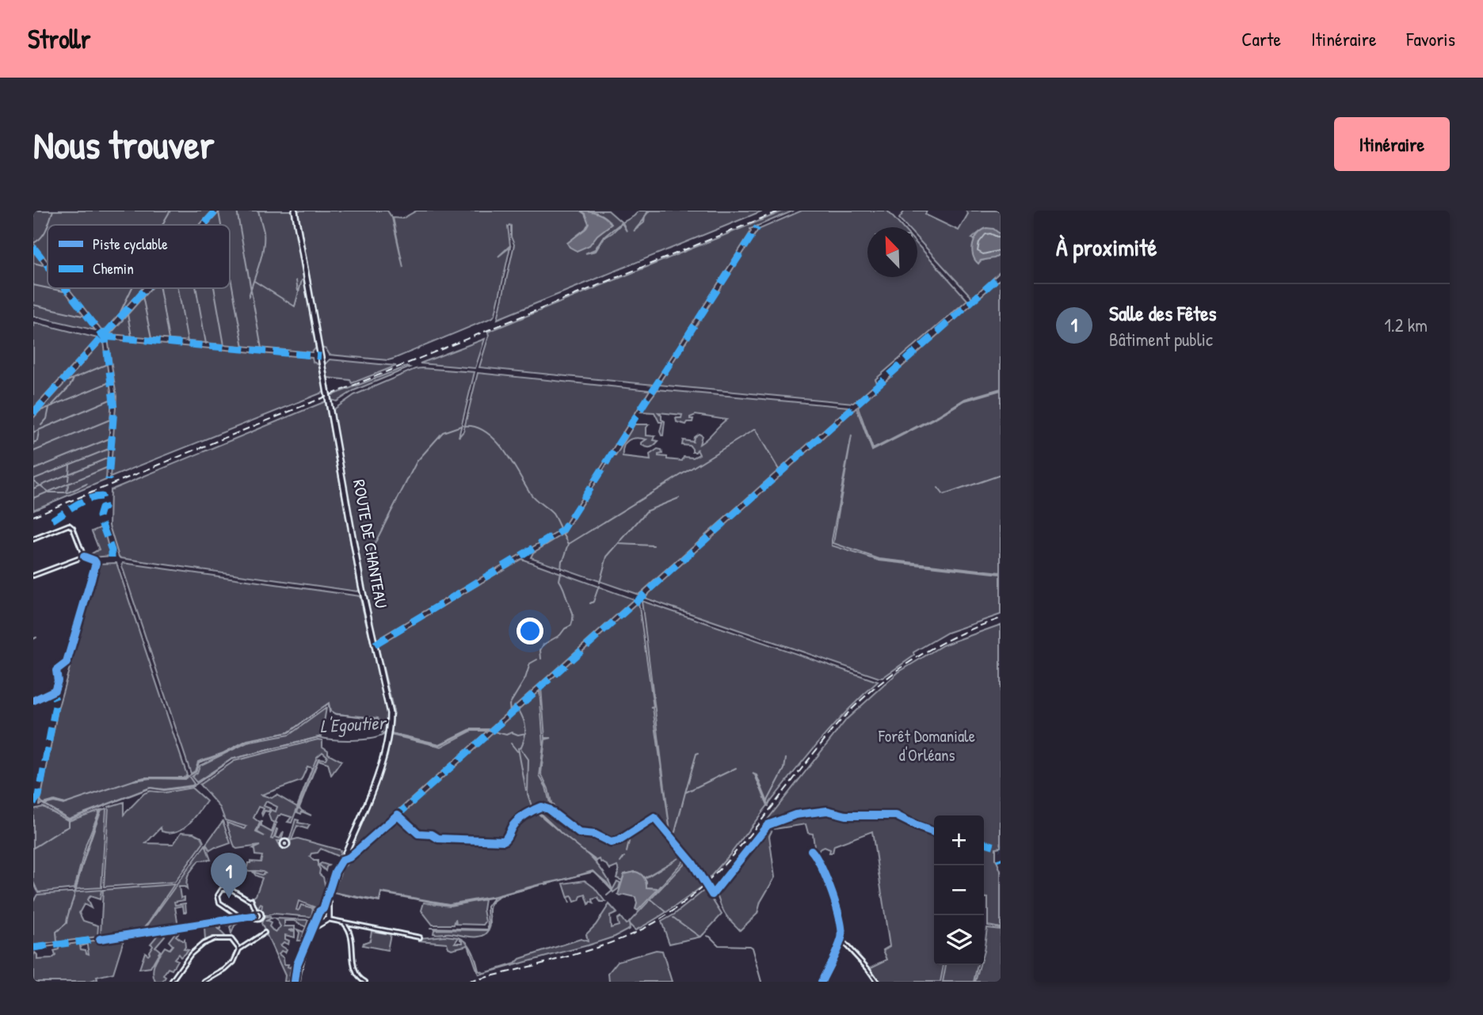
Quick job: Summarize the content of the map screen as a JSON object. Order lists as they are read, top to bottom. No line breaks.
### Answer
{"streets":{"main road":["ROUTE DE CHANTEAU"]},"water":["L'Egoutier"],"parks":["Forêt Domaniale d'Orléans"],"legend":["Piste cyclable","Chemin"],"north":"top left","page":{"header":"Strollr","nav":["Carte","Itinéraire","Favoris"],"buttons":"Itinéraire","title":"Nous trouver","heading":"À proximité","list":[{"mark":"1","name":"Salle des Fêtes","note":"Bâtiment public","value":"1.2 km"}],"map_buttons":["+","−"],"pins":"1"}}
